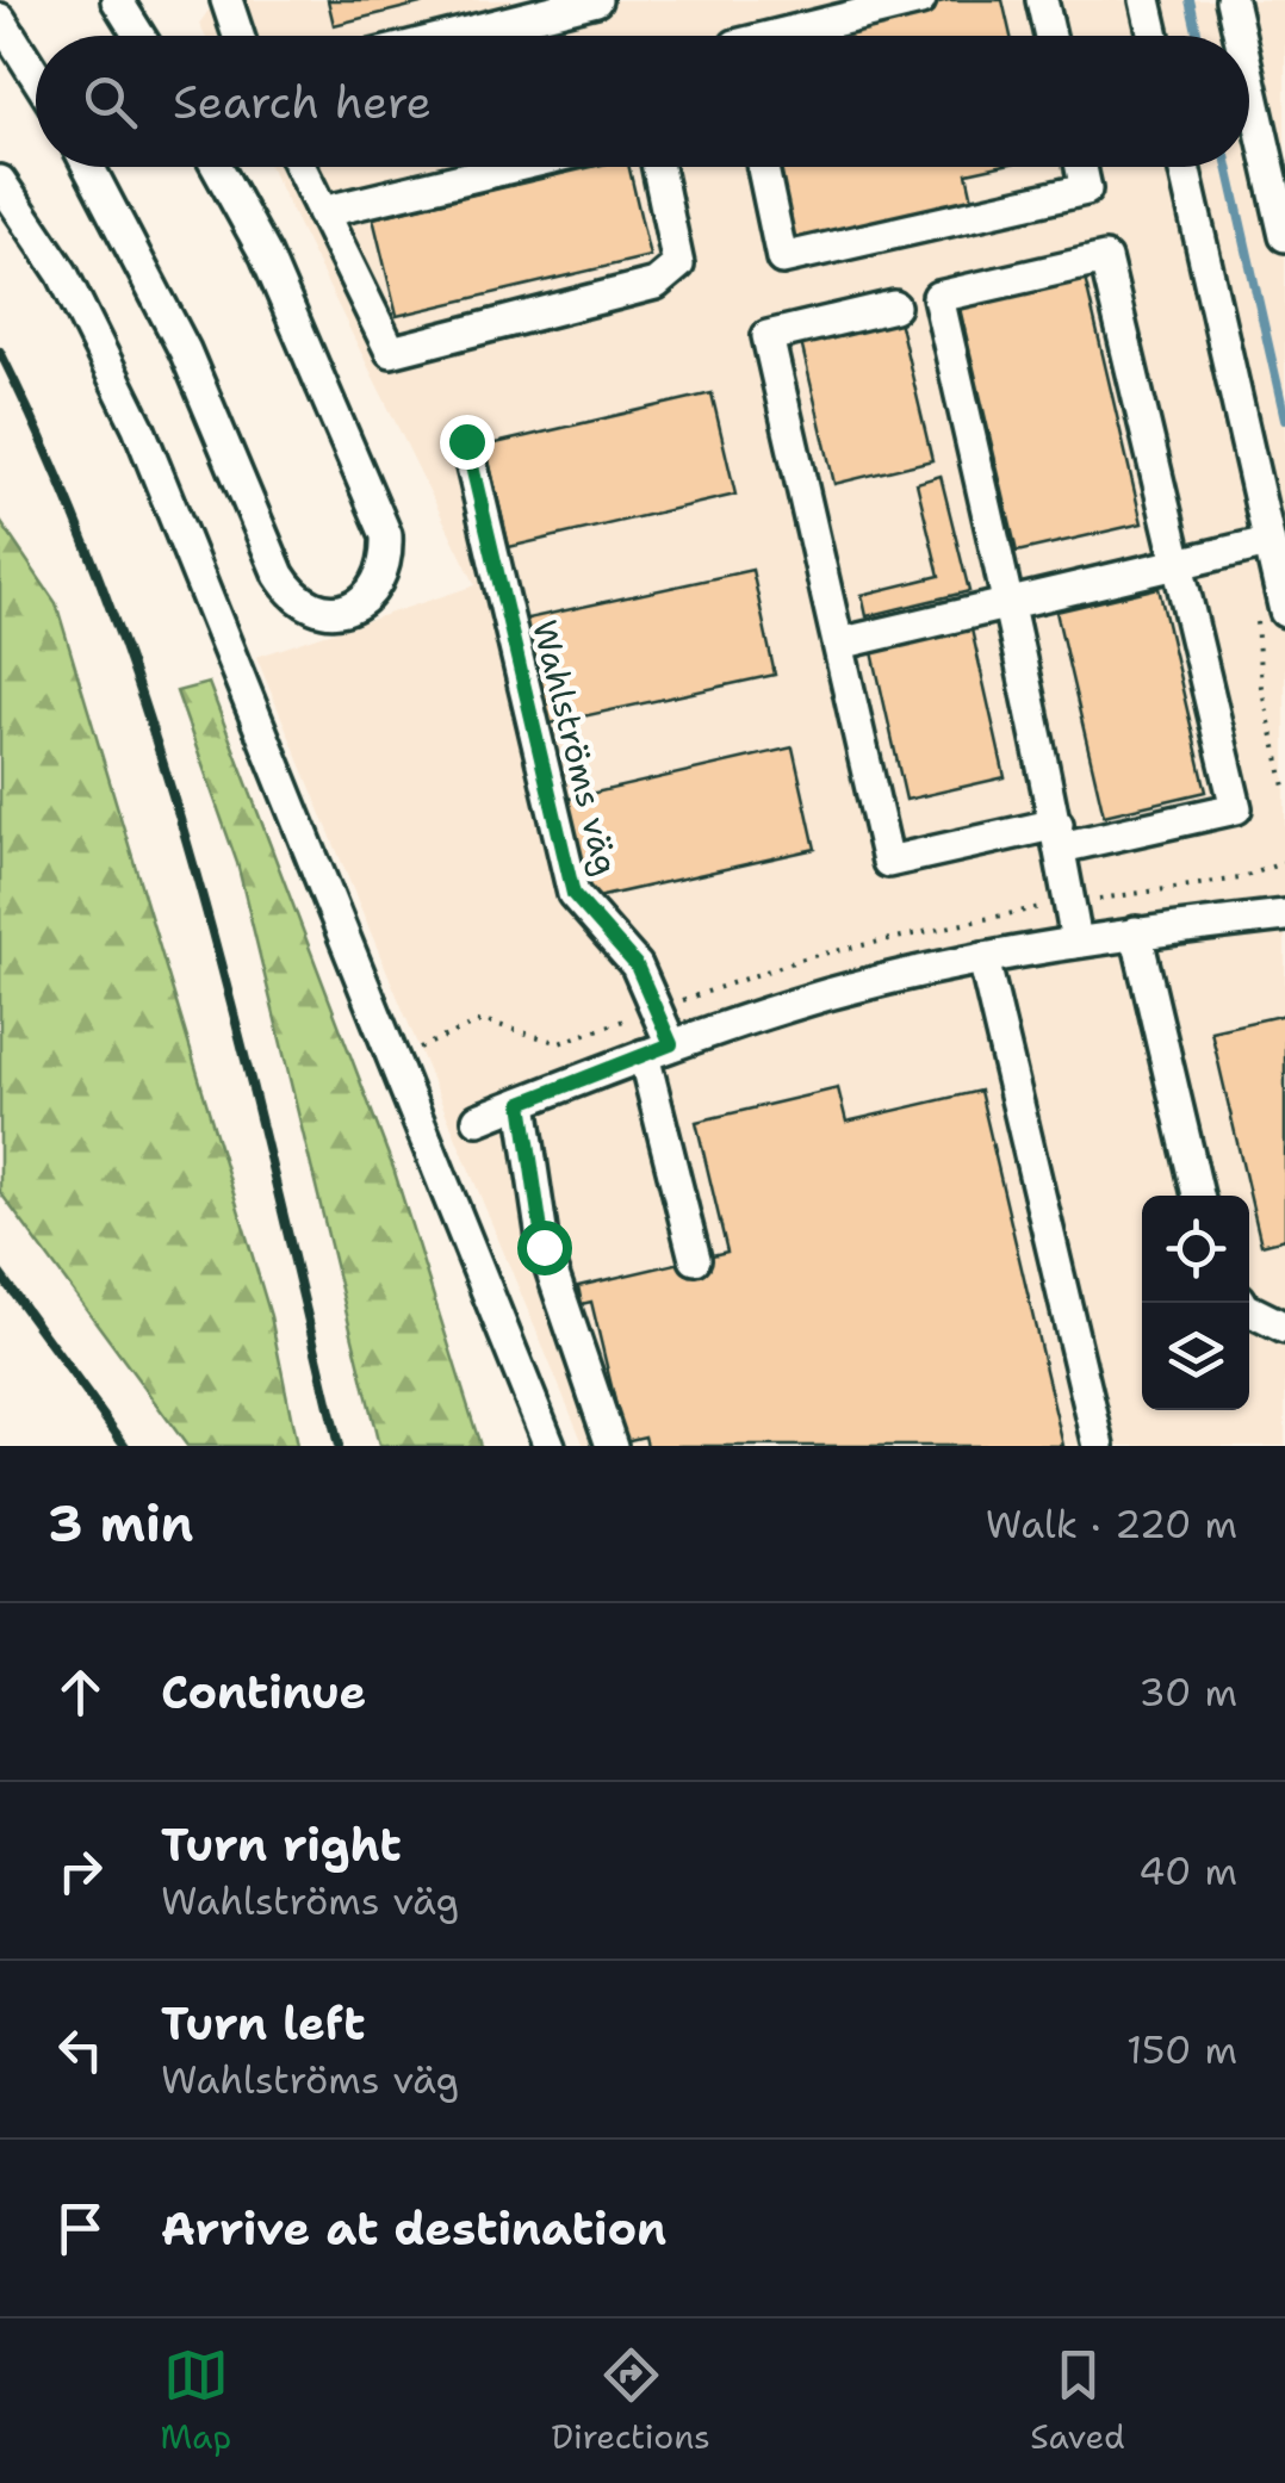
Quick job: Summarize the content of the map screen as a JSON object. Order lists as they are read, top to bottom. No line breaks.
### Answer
{"streets":{"street":["Wahlströms väg"]},"page":{"search":"Search here","heading":["3 min","Walk · 220 m"],"list":[["Continue","30 m"],["Turn right","Wahlströms väg","40 m"],["Turn left","Wahlströms väg","150 m"],"Arrive at destination"],"nav":["Map","Directions","Saved"]}}
